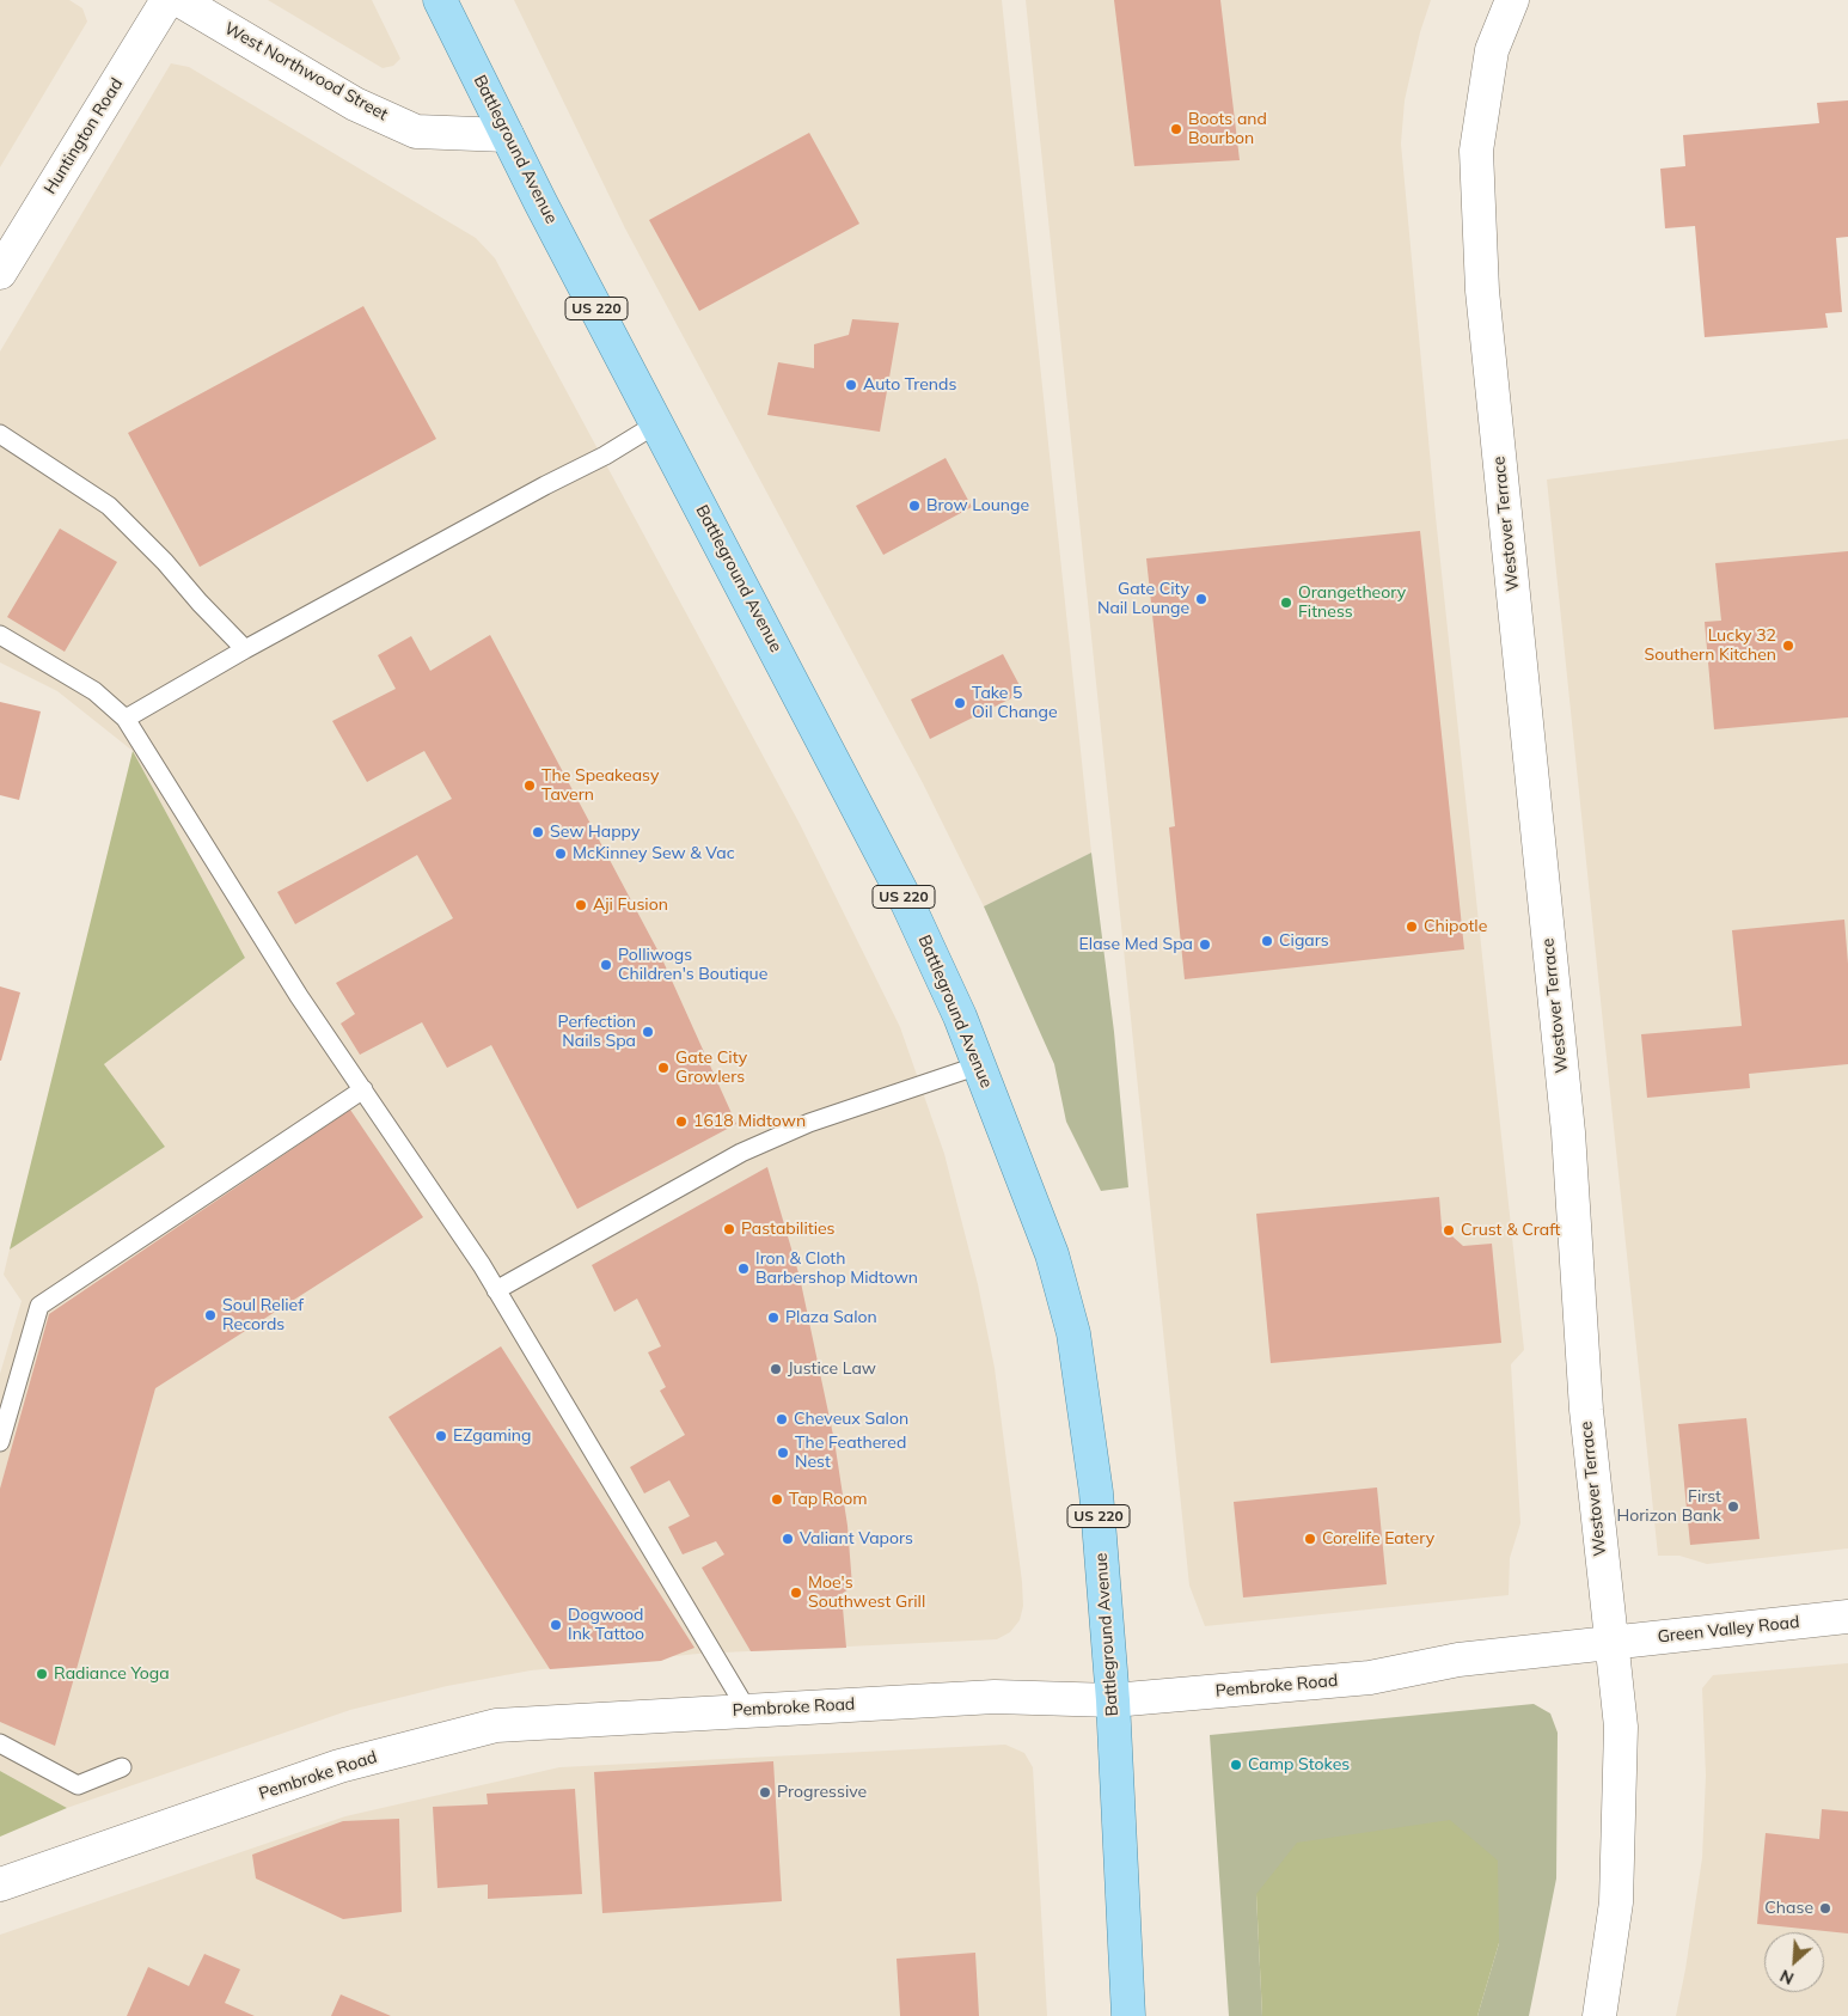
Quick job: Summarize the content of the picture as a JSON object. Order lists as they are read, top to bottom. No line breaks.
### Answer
{"streets":{"main road":["West Northwood Street","Huntington Road","Battleground Avenue","US 220","Westover Terrace","Green Valley Road","Pembroke Road"]},"crossings":[["West Northwood Street","Battleground Avenue"],["Battleground Avenue","Pembroke Road"],["Westover Terrace","Green Valley Road"],["Westover Terrace","Pembroke Road"],["Green Valley Road","Pembroke Road"]],"places":["Boots and Bourbon","Auto Trends","Brow Lounge","Gate City Nail Lounge","Orangetheory Fitness","Lucky 32 Southern Kitchen","Take 5 Oil Change","The Speakeasy Tavern","Sew Happy","McKinney Sew & Vac","Aji Fusion","Chipotle","Cigars","Elase Med Spa","Polliwogs Children's Boutique","Perfection Nails Spa","Gate City Growlers","1618 Midtown","Pastabilities","Crust & Craft","Iron & Cloth Barbershop Midtown","Soul Relief Records","Plaza Salon","Justice Law","Cheveux Salon","EZgaming","The Feathered Nest","Tap Room","First Horizon Bank","Valiant Vapors","Corelife Eatery","Moe's Southwest Grill","Dogwood Ink Tattoo","Radiance Yoga","Camp Stokes","Progressive","Chase"],"north":"bottom left"}
